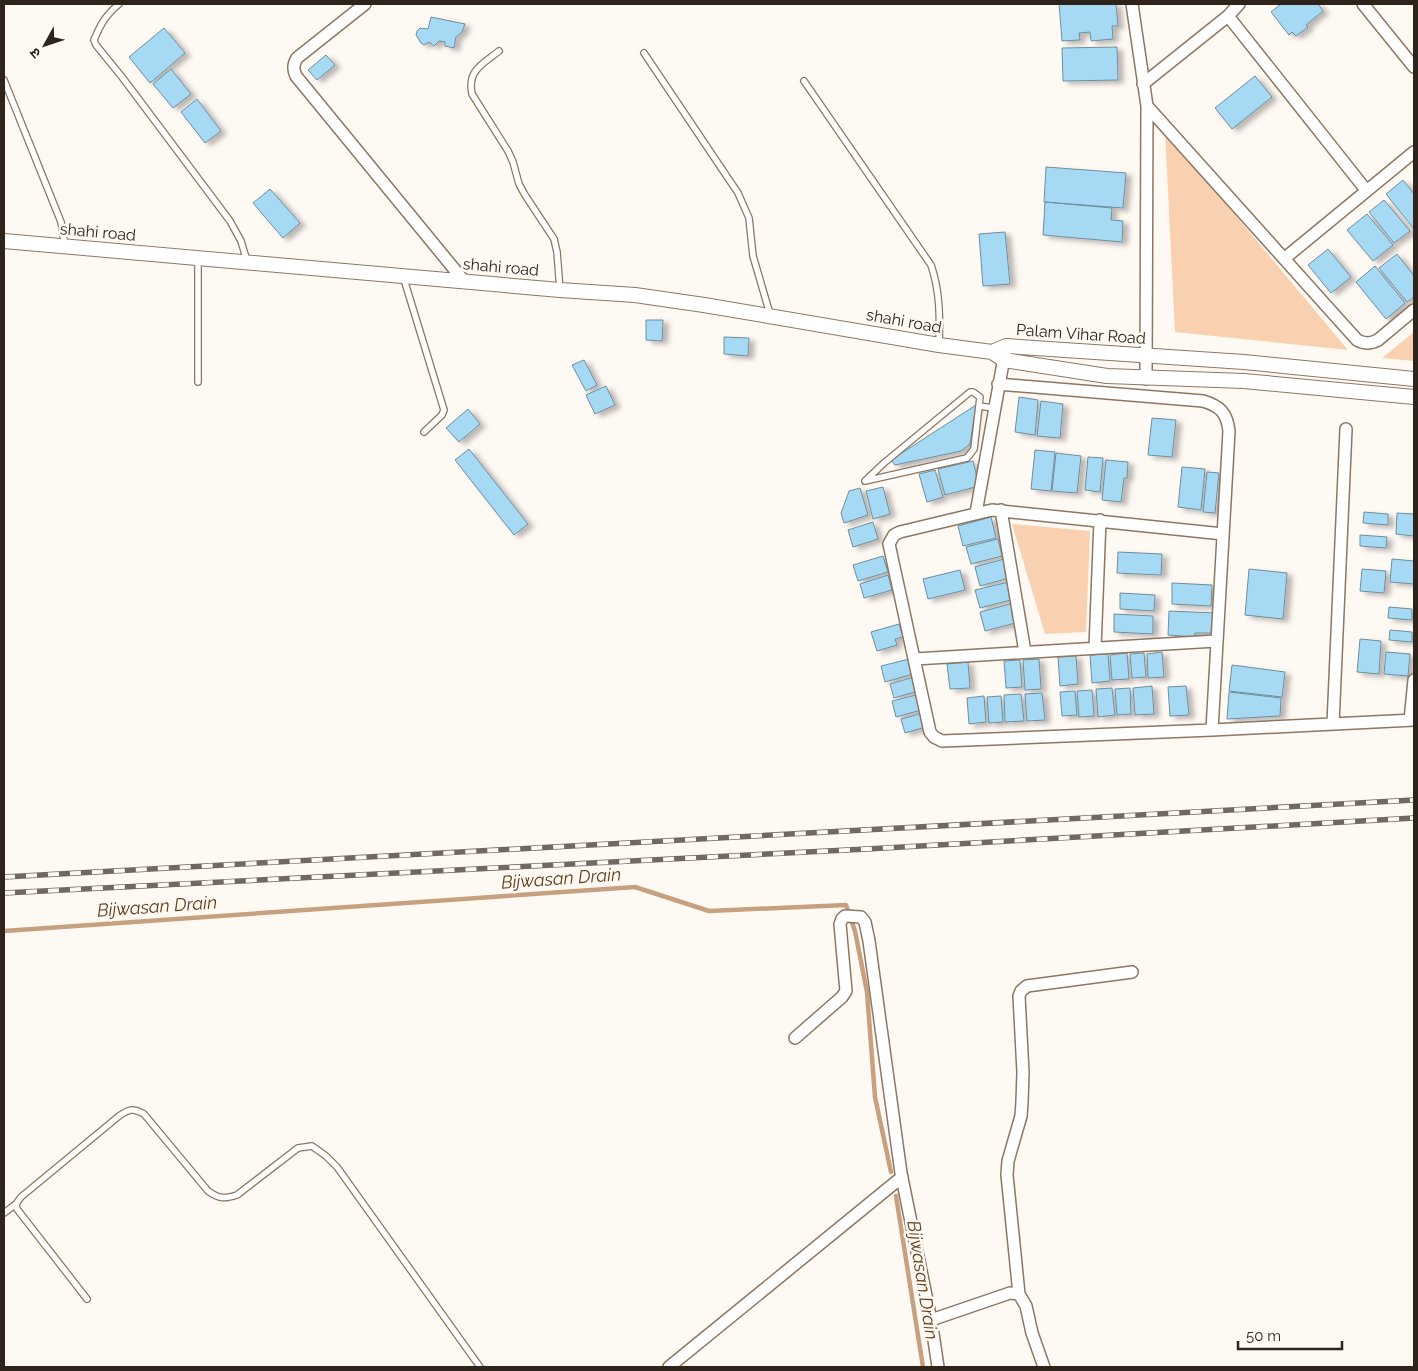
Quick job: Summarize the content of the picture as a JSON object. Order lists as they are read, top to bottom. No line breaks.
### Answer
{"streets":{"street":["shahi road","Palam Vihar Road"]},"crossings":[["shahi road","Palam Vihar Road"]],"water":["Bijwasan Drain"],"scale_bar":"50 m","north":"bottom left"}
